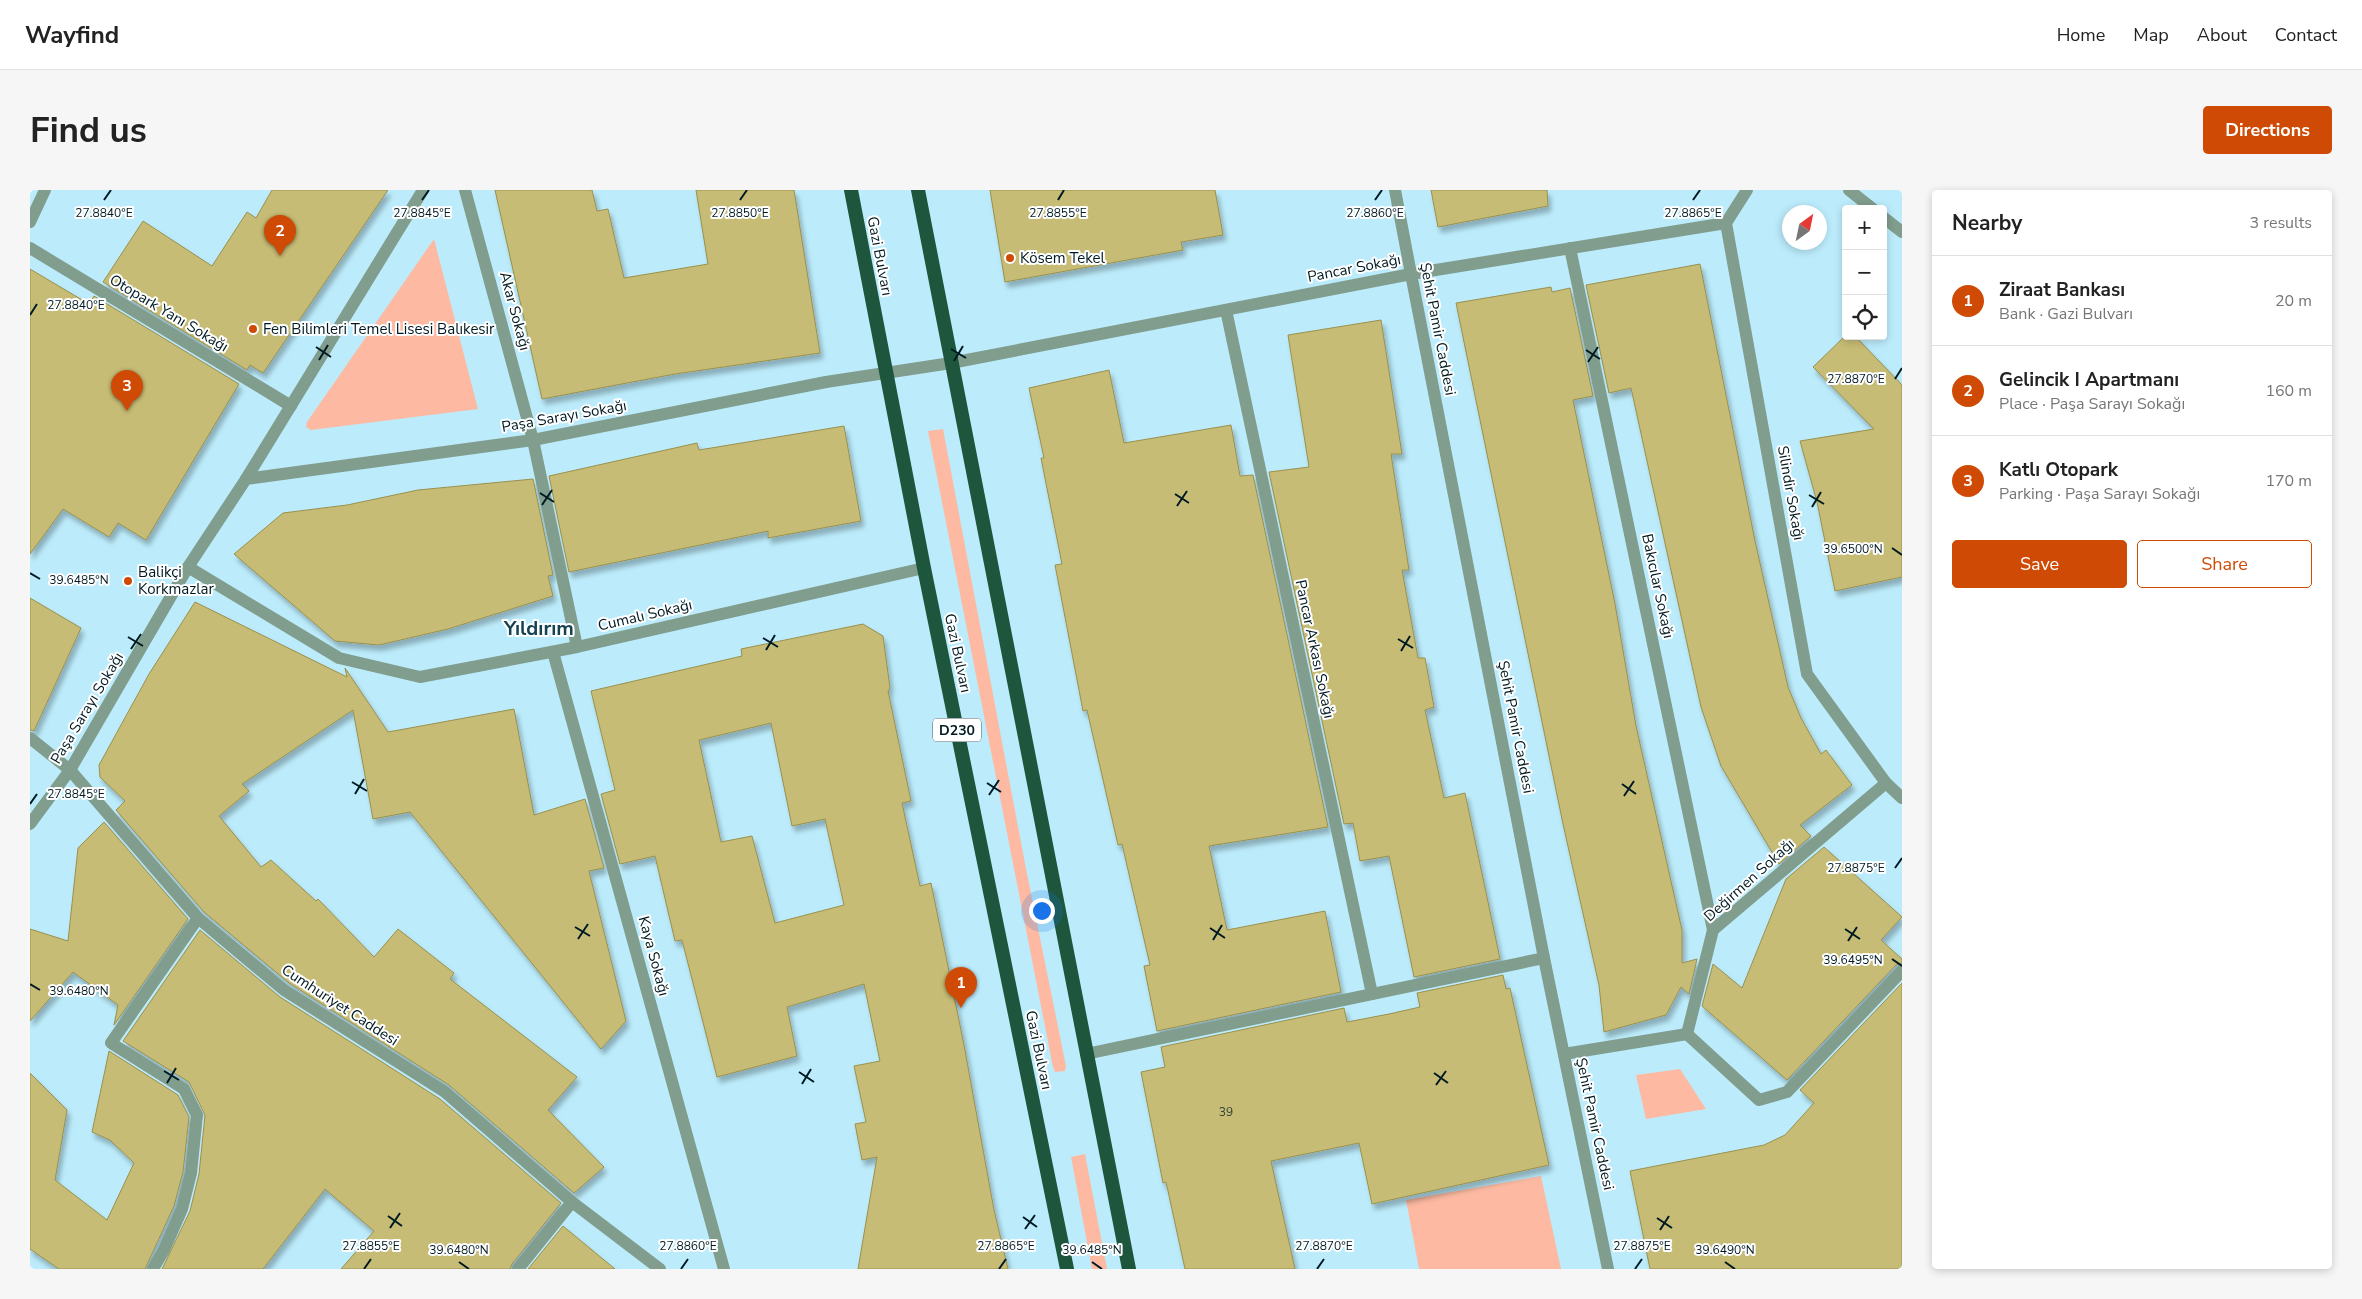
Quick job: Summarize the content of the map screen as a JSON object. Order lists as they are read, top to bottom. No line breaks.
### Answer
{"streets":{"highway":["Gazi Bulvarı","D230"],"street":["Pancar Sokağı","Akar Sokağı","Otopark Yanı Sokağı","Şehit Pamir Caddesi","Paşa Sarayı Sokağı","Silindir Sokağı","Bakıcılar Sokağı","Cumalı Sokağı","Pancar Arkası Sokağı","Değirmen Sokağı","Kaya Sokağı","Cumhuriyet Caddesi"]},"crossings":[["Gazi Bulvarı","Paşa Sarayı Sokağı"],["Gazi Bulvarı","Cumalı Sokağı"],["Pancar Sokağı","Şehit Pamir Caddesi"],["Pancar Sokağı","Paşa Sarayı Sokağı"],["Pancar Sokağı","Silindir Sokağı"],["Pancar Sokağı","Bakıcılar Sokağı"],["Pancar Sokağı","Pancar Arkası Sokağı"],["Akar Sokağı","Paşa Sarayı Sokağı"],["Akar Sokağı","Cumalı Sokağı"],["Otopark Yanı Sokağı","Paşa Sarayı Sokağı"],["Paşa Sarayı Sokağı","Cumalı Sokağı"],["Paşa Sarayı Sokağı","Cumhuriyet Caddesi"],["Silindir Sokağı","Değirmen Sokağı"],["Bakıcılar Sokağı","Değirmen Sokağı"],["Cumalı Sokağı","Kaya Sokağı"]],"districts":["Yıldırım"],"places":["Kösem Tekel","Fen Bilimleri Temel Lisesi Balıkesir","Balikçi Korkmazlar"],"house_numbers":["39"],"north":"top right","page":{"header":"Wayfind","nav":["Home","Map","About","Contact"],"buttons":["Directions",["Save","Share"]],"title":"Find us","heading":["Nearby","3 results"],"map_buttons":["+","−"],"pins":["2","3","1"],"list":[{"mark":"1","name":"Ziraat Bankası","note":"Bank · Gazi Bulvarı","value":"20 m"},{"mark":"2","name":"Gelincik I Apartmanı","note":"Place · Paşa Sarayı Sokağı","value":"160 m"},{"mark":"3","name":"Katlı Otopark","note":"Parking · Paşa Sarayı Sokağı","value":"170 m"}]},"coordinates":["27.8845°E","27.8850°E","27.8855°E","27.8860°E","27.8865°E","27.8840°E","27.8870°E","39.6500°N","39.6485°N","27.8875°E","39.6495°N","39.6480°N","39.6490°N"]}
